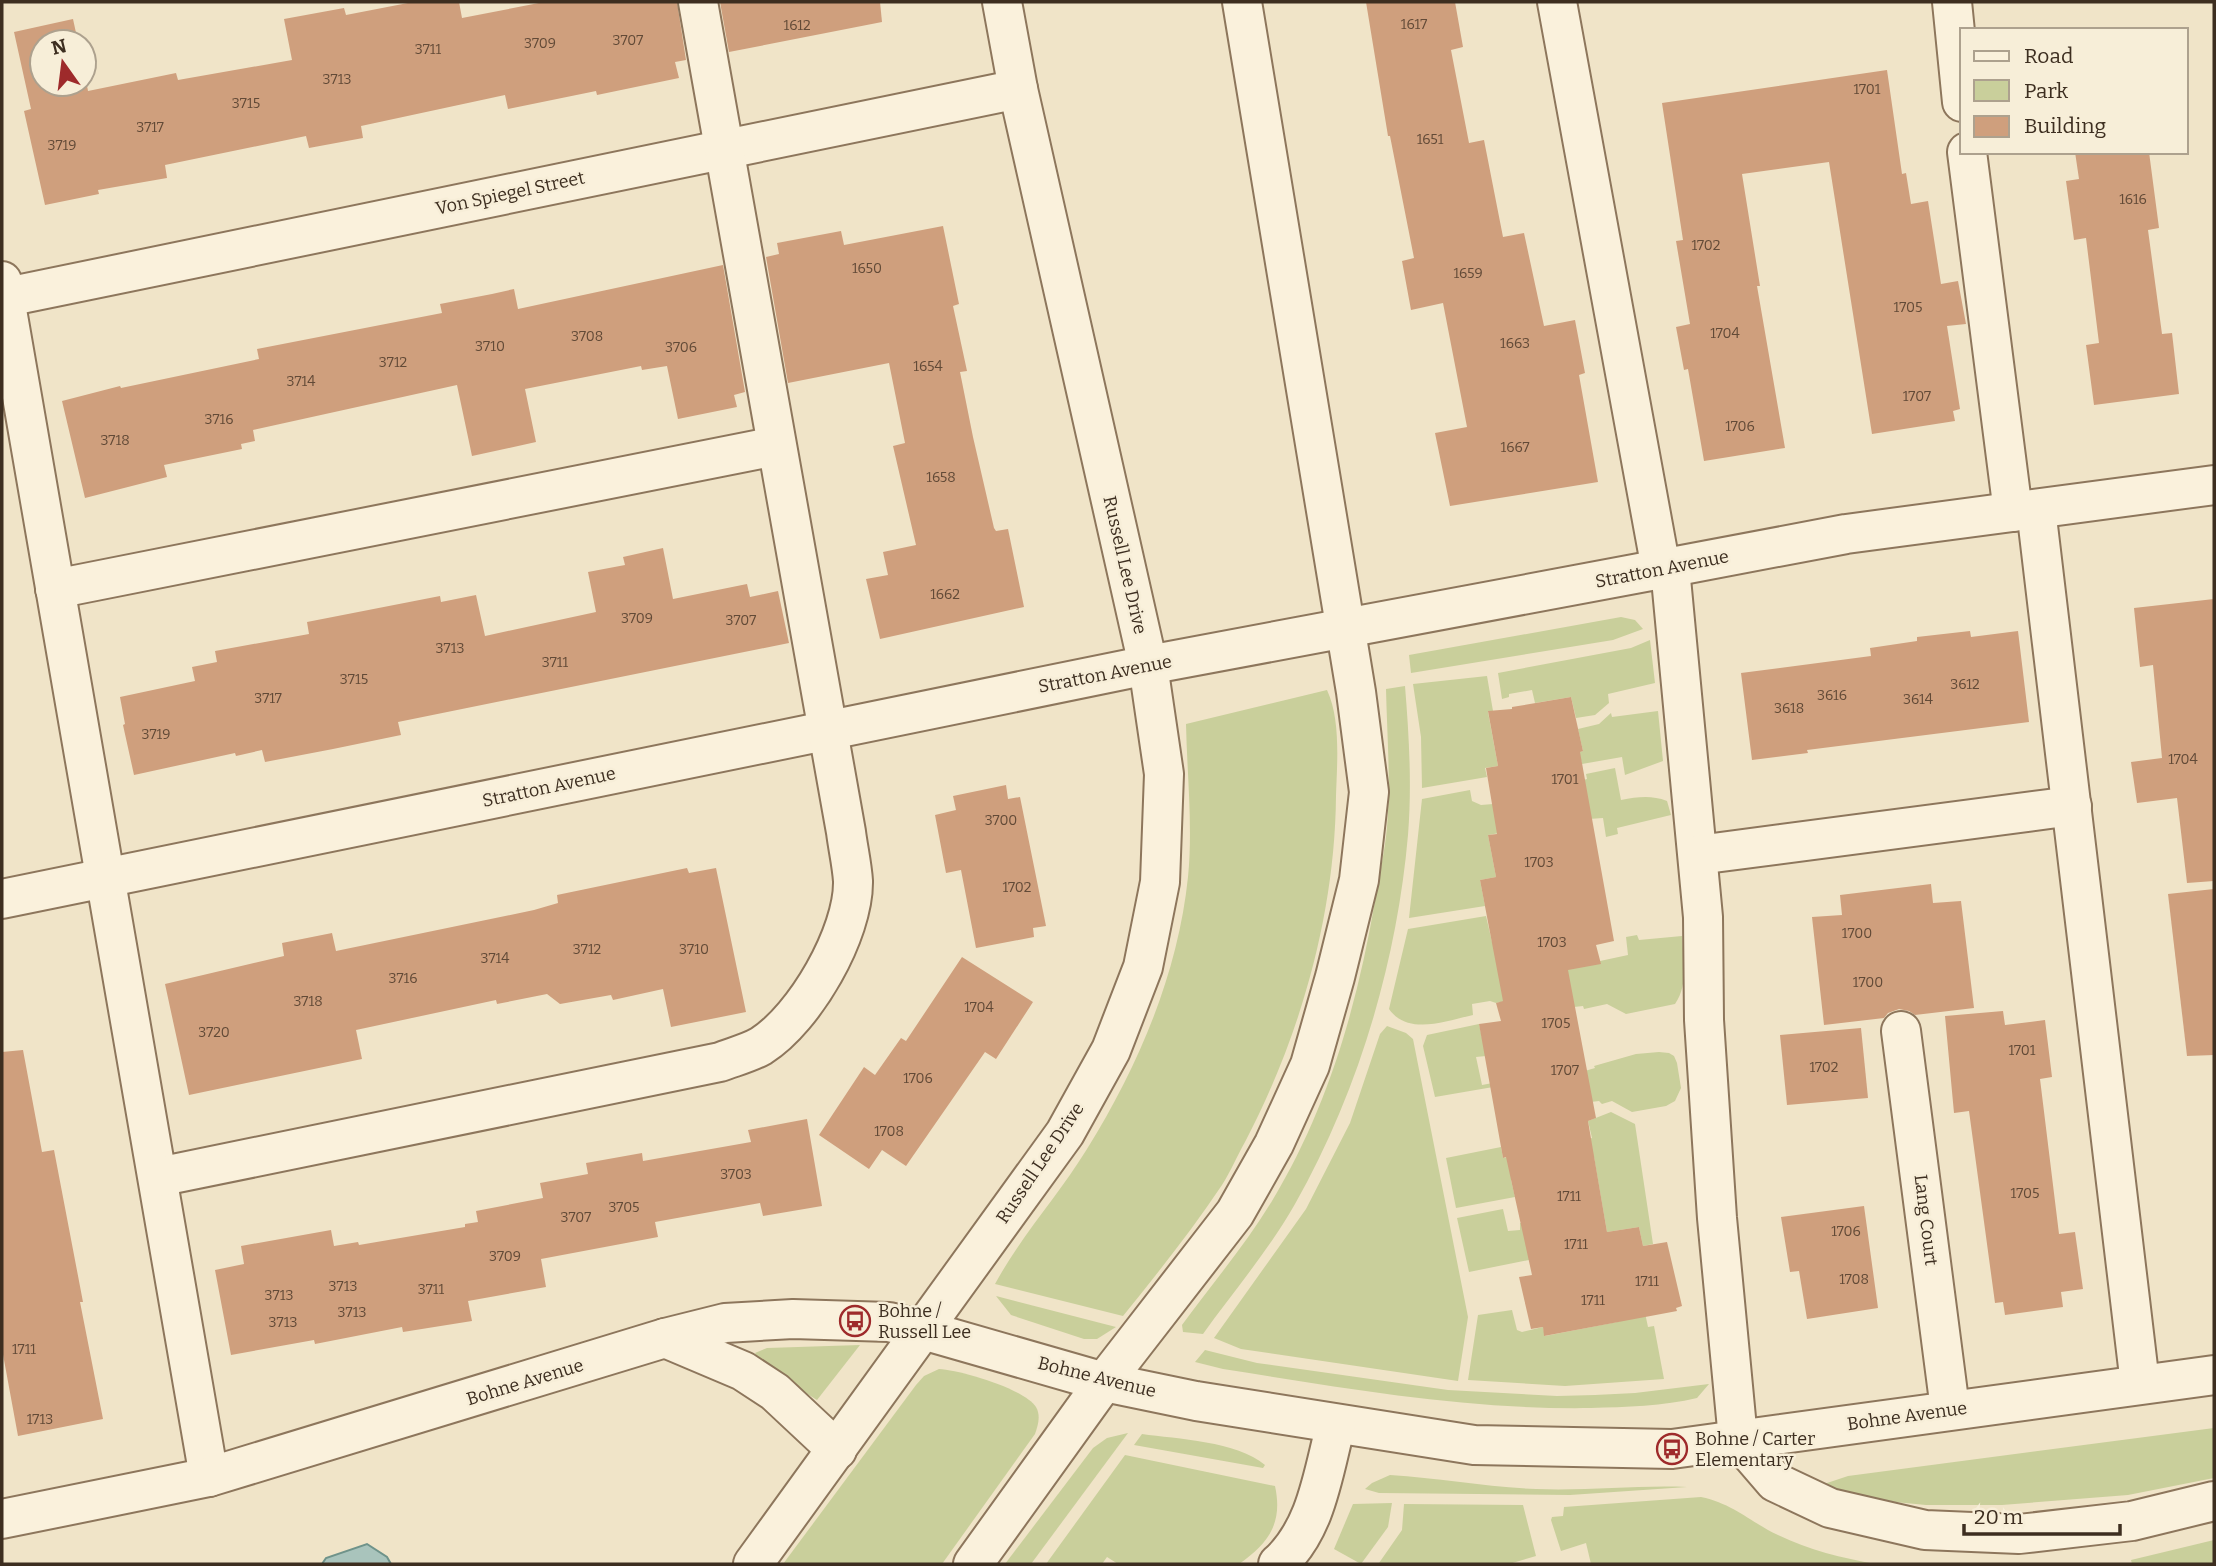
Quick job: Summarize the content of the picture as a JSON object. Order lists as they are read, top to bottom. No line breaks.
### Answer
{"streets":{"street":["Von Spiegel Street","Russell Lee Drive","Stratton Avenue","Lang Court","Bohne Avenue"]},"crossings":[["Von Spiegel Street","Russell Lee Drive"],["Russell Lee Drive","Stratton Avenue"],["Russell Lee Drive","Bohne Avenue"],["Lang Court","Bohne Avenue"]],"places":{"bus stop":["Bohne / Russell Lee","Bohne / Carter Elementary"]},"house_numbers":["1617","1612","3707","3709","3711","3713","1701","3715","3717","1651","3719","1616","1702","1650","1659","1705","1704","3708","1663","3710","3706","3712","1654","3714","1707","3716","1706","3718","1667","1658","1662","3709","3707","3713","3711","3715","3612","3616","3717","3614","3618","3719","1704","1701","3700","1703","1702","1700","1703","3712","3710","3714","3716","1700","3718","1704","1705","3720","1701","1702","1707","1706","1708","3703","1705","1711","3705","3707","1706","1711","3709","1708","1711","3713","3711","3713","1711","3713","3713","1711","1713"],"legend":["Road","Park","Building"],"scale_bar":"20 m","north":"top"}
